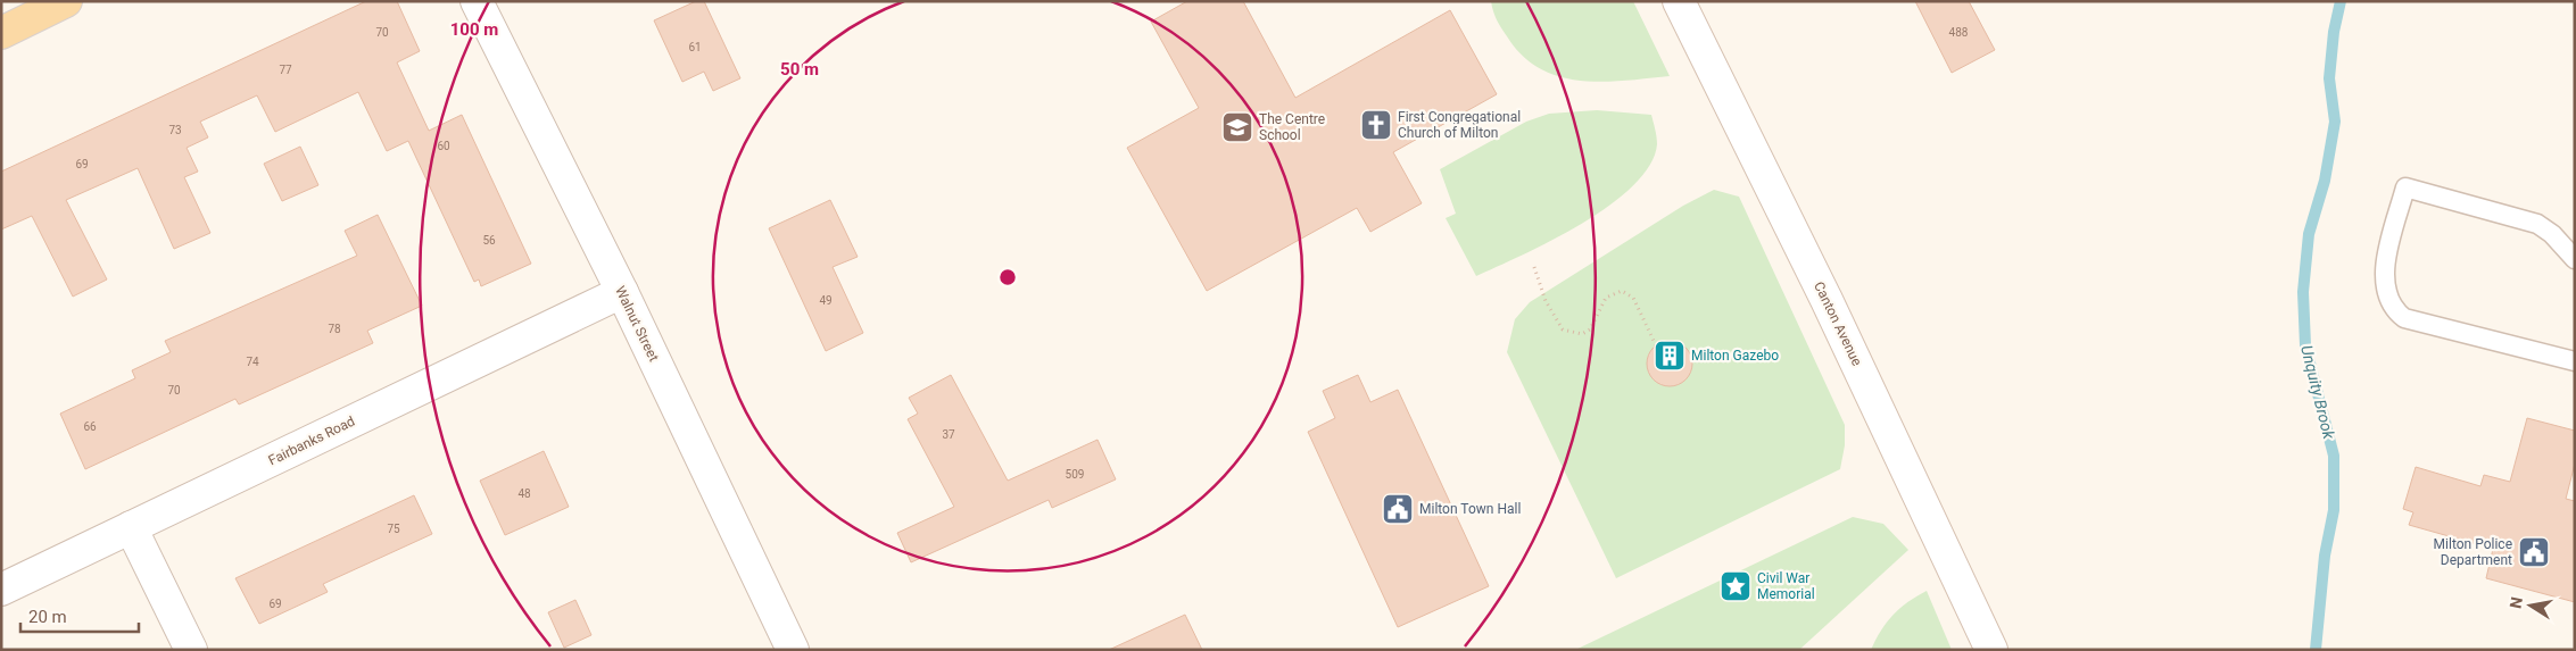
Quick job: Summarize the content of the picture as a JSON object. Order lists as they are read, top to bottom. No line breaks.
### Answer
{"streets":{"street":["Walnut Street","Canton Avenue","Fairbanks Road"]},"crossings":[["Walnut Street","Fairbanks Road"]],"water":["Unquity Brook"],"places":{"church":["First Congregational Church of Milton"],"school or university":["The Centre School"],"building":["Milton Gazebo"],"public building":["Milton Town Hall","Milton Police Department"],"place":["Civil War Memorial"]},"house_numbers":["70","488","61","77","73","60","69","56","49","78","74","70","66","37","509","48","75","69"],"scale_bar":"20 m","north":"left","rings":["100 m","50 m"]}
